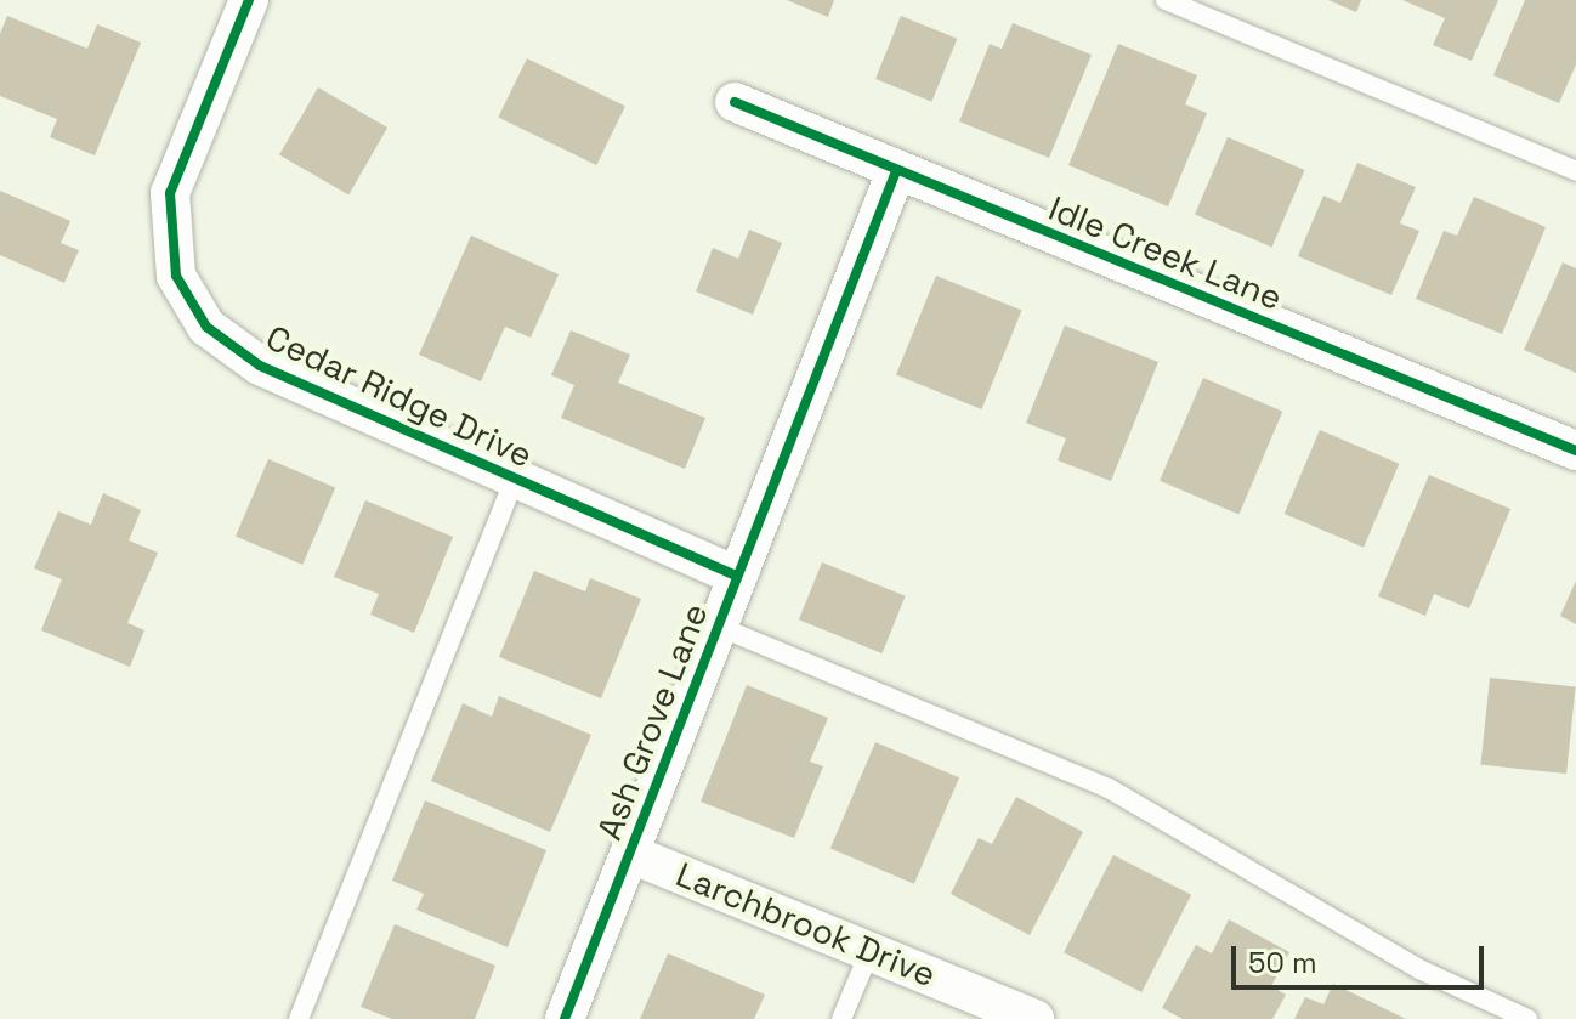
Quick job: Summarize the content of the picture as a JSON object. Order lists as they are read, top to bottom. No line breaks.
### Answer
{"streets":{"street":["Idle Creek Lane","Cedar Ridge Drive","Ash Grove Lane","Larchbrook Drive"]},"crossings":[["Idle Creek Lane","Ash Grove Lane"],["Cedar Ridge Drive","Ash Grove Lane"],["Ash Grove Lane","Larchbrook Drive"]],"scale_bar":"50 m"}
